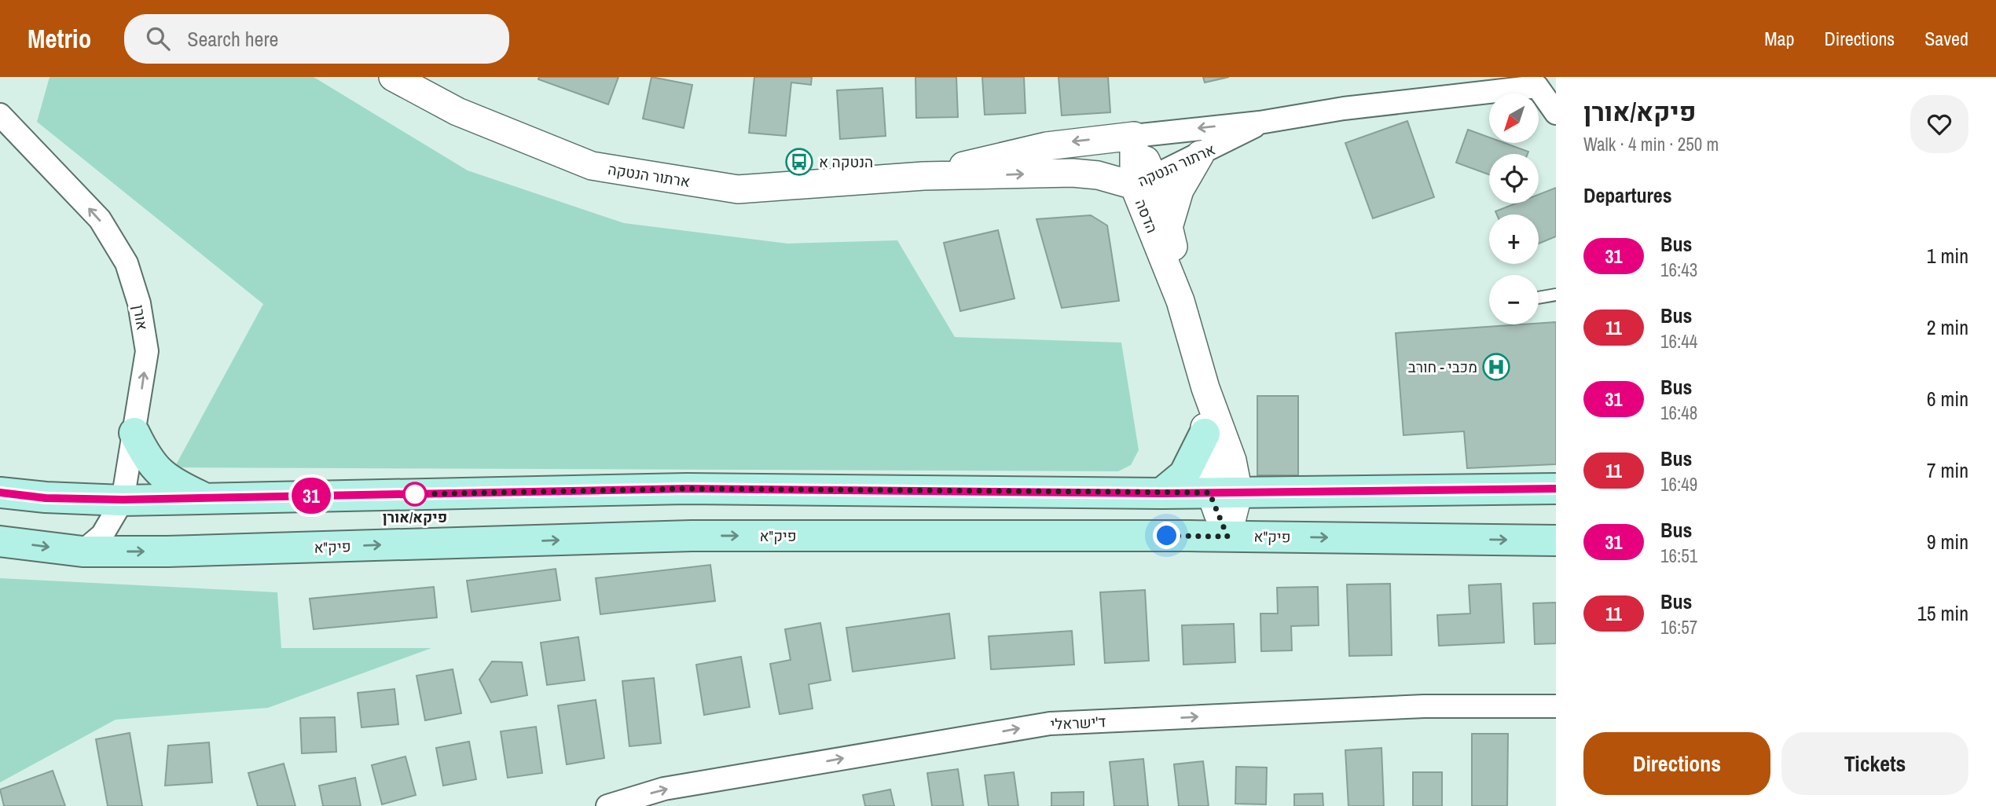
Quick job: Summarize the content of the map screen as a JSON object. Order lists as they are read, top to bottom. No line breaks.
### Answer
{"streets":{"main road":["פיק\"א"],"street":["ארתור הנטקה","הדסה","אורן","ד'ישראלי"]},"crossings":[["ארתור הנטקה","הדסה"],["הדסה","פיק\"א"],["אורן","פיק\"א"]],"one_way":["אורן","ד'ישראלי"],"places":{"bus stop":["הנטקה א"],"hospital":["מכבי - חורב"],"other":["פיקא/אורן"]},"lines":["bus line 31"],"north":"bottom left","page":{"header":"Metrio","search":"Search here","nav":["Map","Directions","Saved"],"on_map":"31","heading":[["פיקא/אורן","Walk · 4 min · 250 m"],"Departures"],"map_buttons":["+","−"],"list":[{"mark":"31","name":"Bus","note":"16:43","value":"1 min"},{"mark":"11","name":"Bus","note":"16:44","value":"2 min"},{"mark":"31","name":"Bus","note":"16:48","value":"6 min"},{"mark":"11","name":"Bus","note":"16:49","value":"7 min"},{"mark":"31","name":"Bus","note":"16:51","value":"9 min"},{"mark":"11","name":"Bus","note":"16:57","value":"15 min"}],"buttons":["Directions","Tickets"]}}
